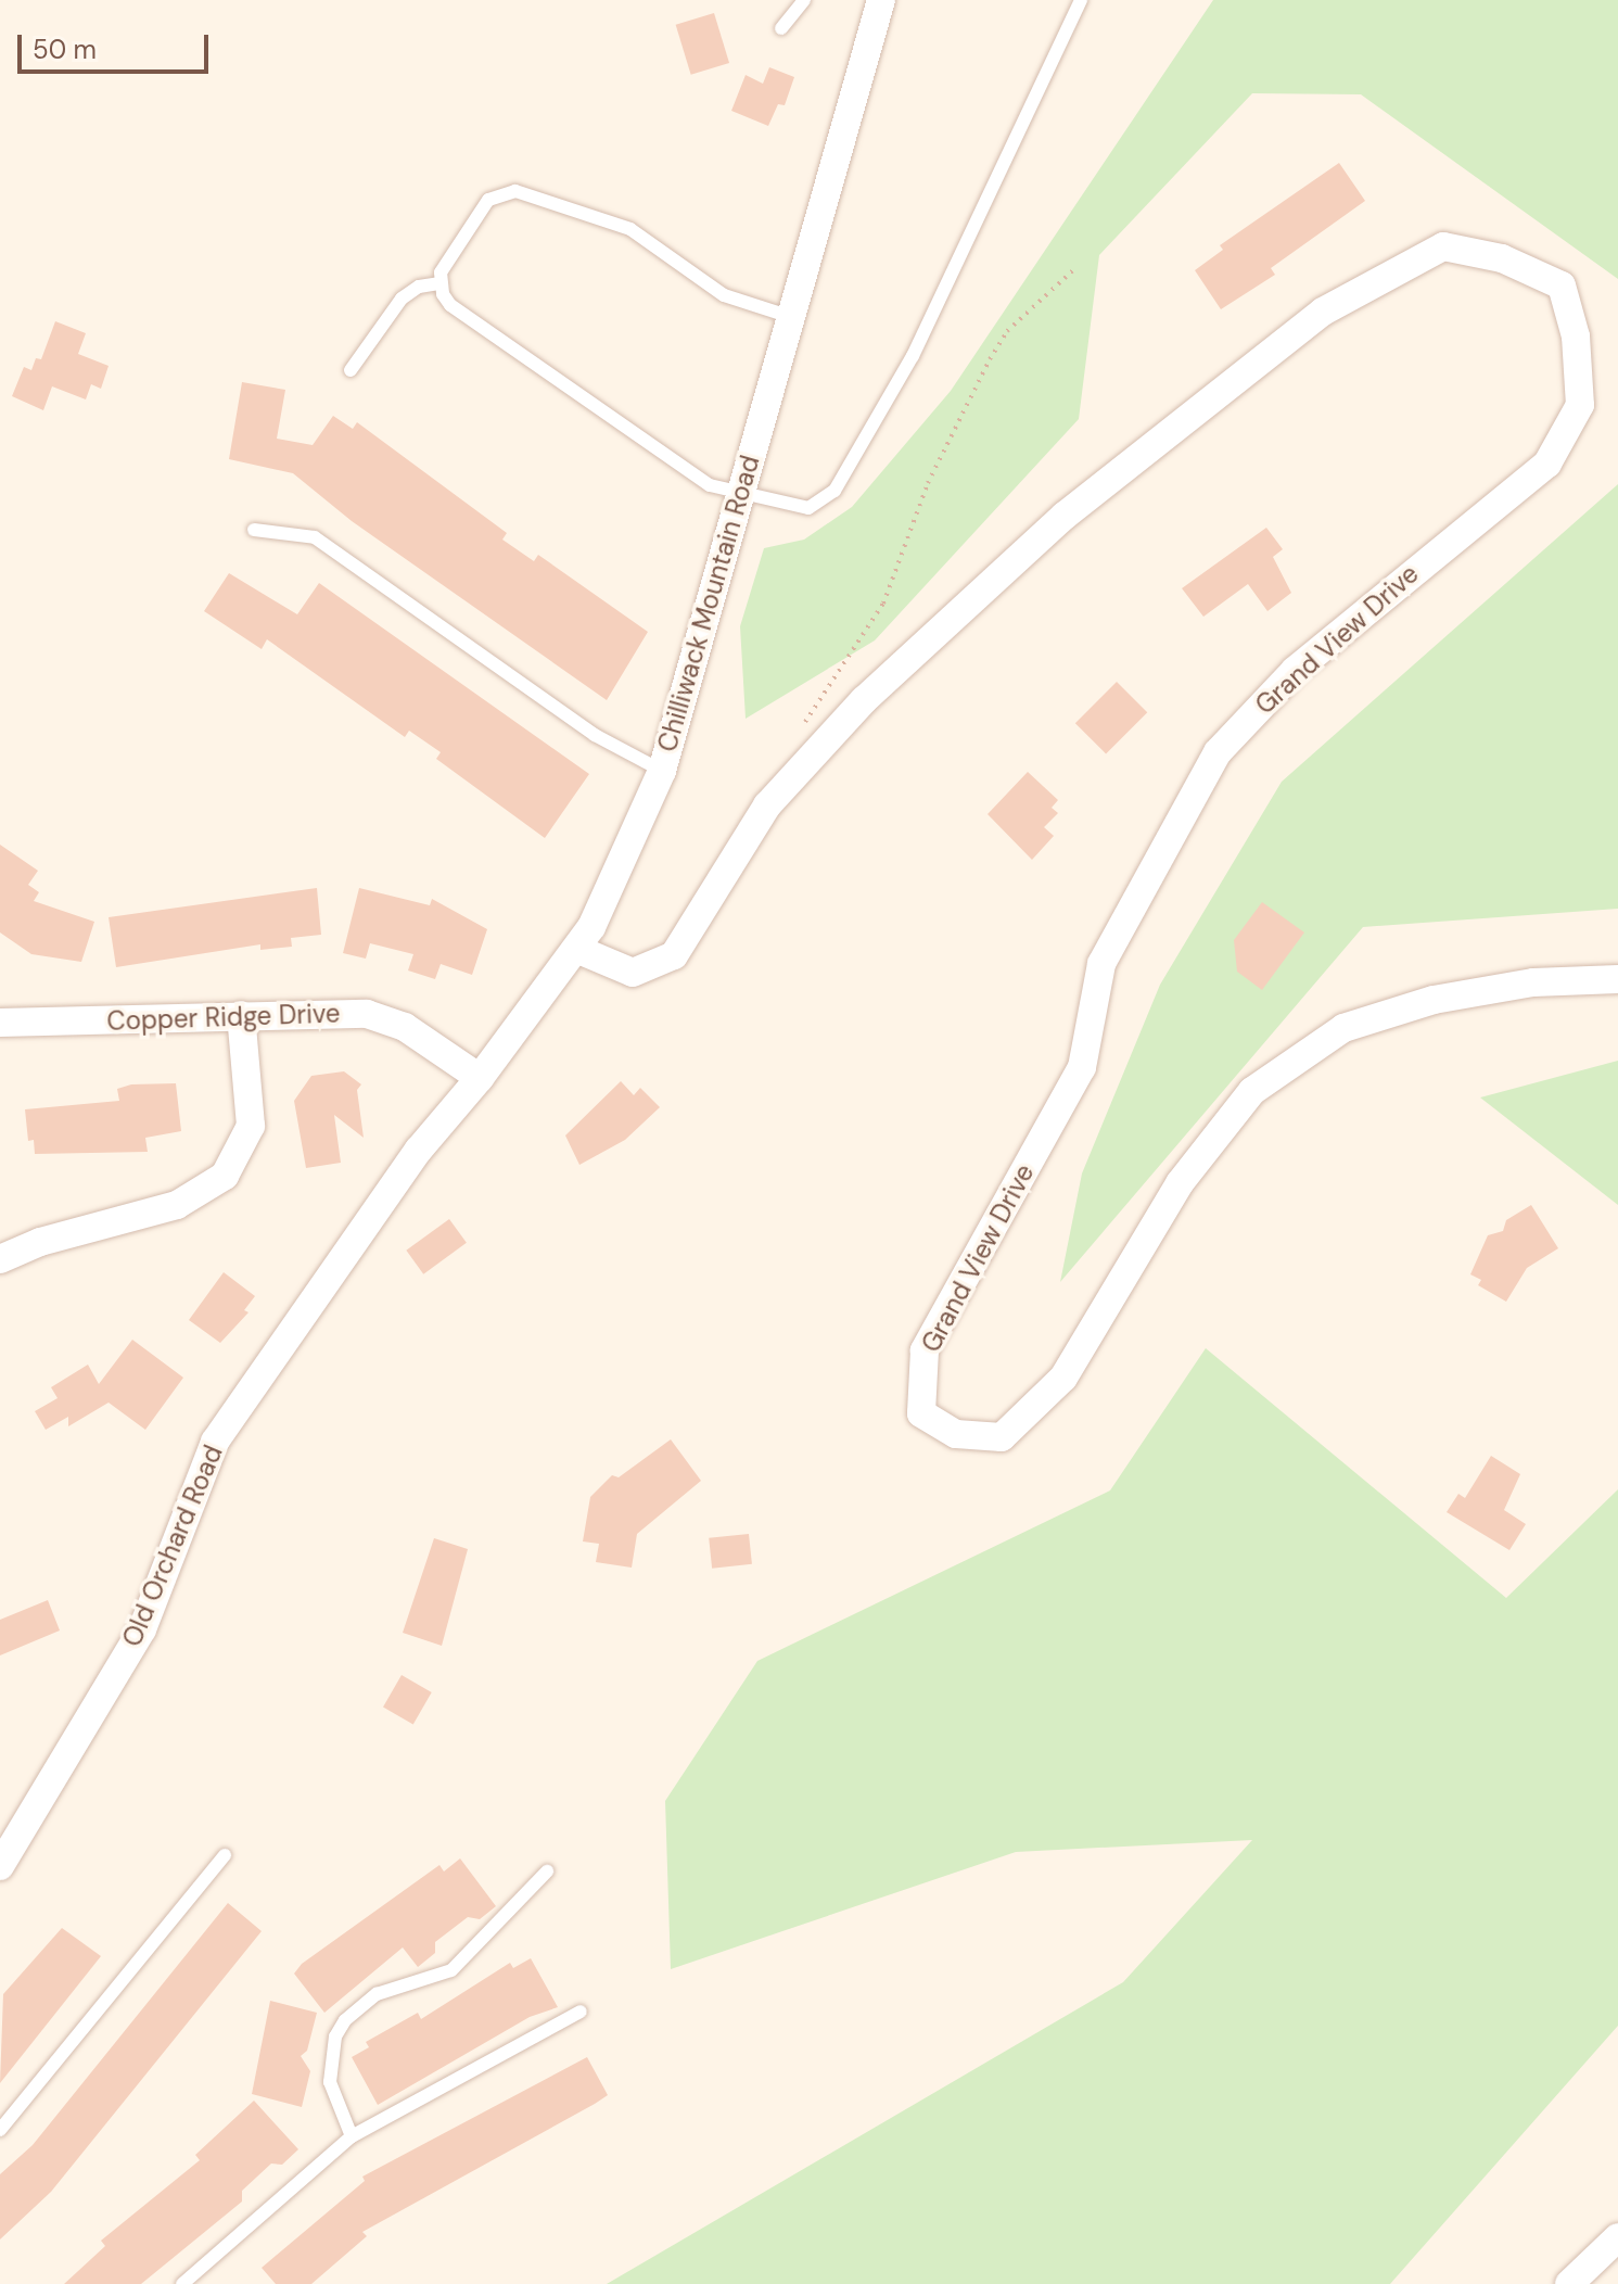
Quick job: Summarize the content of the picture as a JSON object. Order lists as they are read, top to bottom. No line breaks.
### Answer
{"streets":{"street":["Chilliwack Mountain Road","Grand View Drive","Copper Ridge Drive","Old Orchard Road"]},"crossings":[["Chilliwack Mountain Road","Grand View Drive"],["Chilliwack Mountain Road","Copper Ridge Drive"],["Chilliwack Mountain Road","Old Orchard Road"]],"scale_bar":"50 m"}
